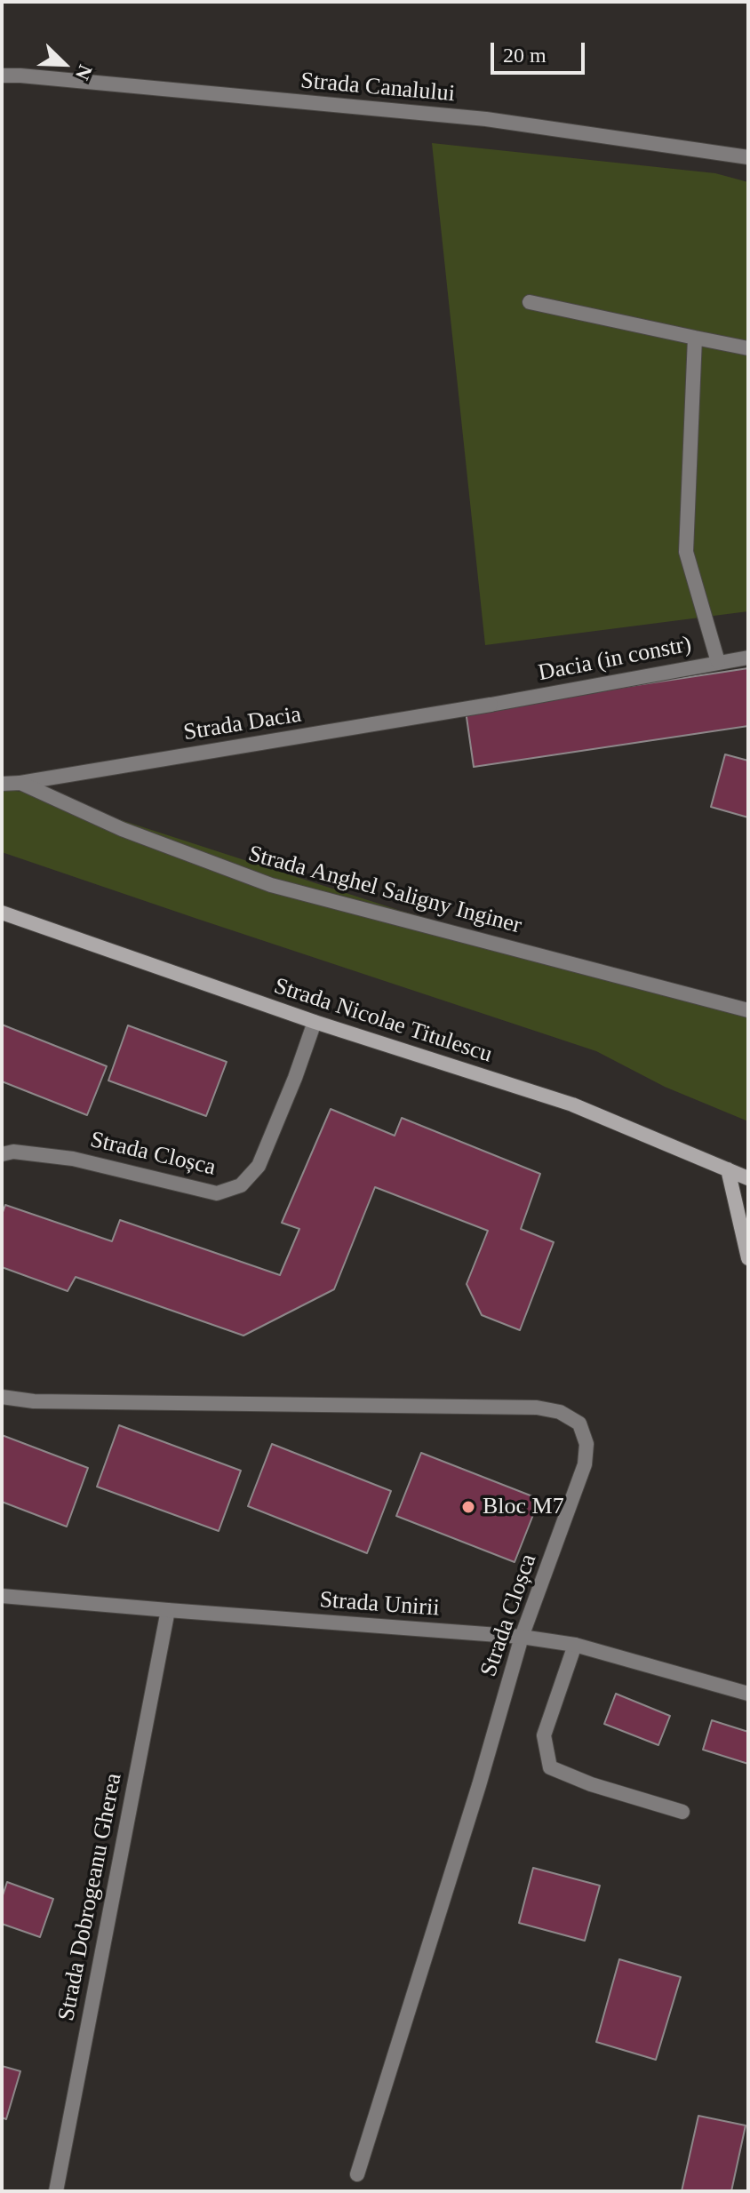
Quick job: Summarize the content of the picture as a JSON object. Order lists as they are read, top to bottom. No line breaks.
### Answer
{"streets":{"main road":["Strada Nicolae Titulescu"],"street":["Strada Canalului","Dacia (in constr)","Strada Dacia","Strada Anghel Saligny Inginer","Strada Cloșca","Strada Unirii","Strada Dobrogeanu Gherea"]},"crossings":[["Dacia (in constr)","Strada Dacia"],["Strada Dacia","Strada Anghel Saligny Inginer"],["Strada Nicolae Titulescu","Strada Cloșca"],["Strada Cloșca","Strada Unirii"],["Strada Unirii","Strada Dobrogeanu Gherea"]],"places":["Bloc M7"],"scale_bar":"20 m","north":"bottom right"}
